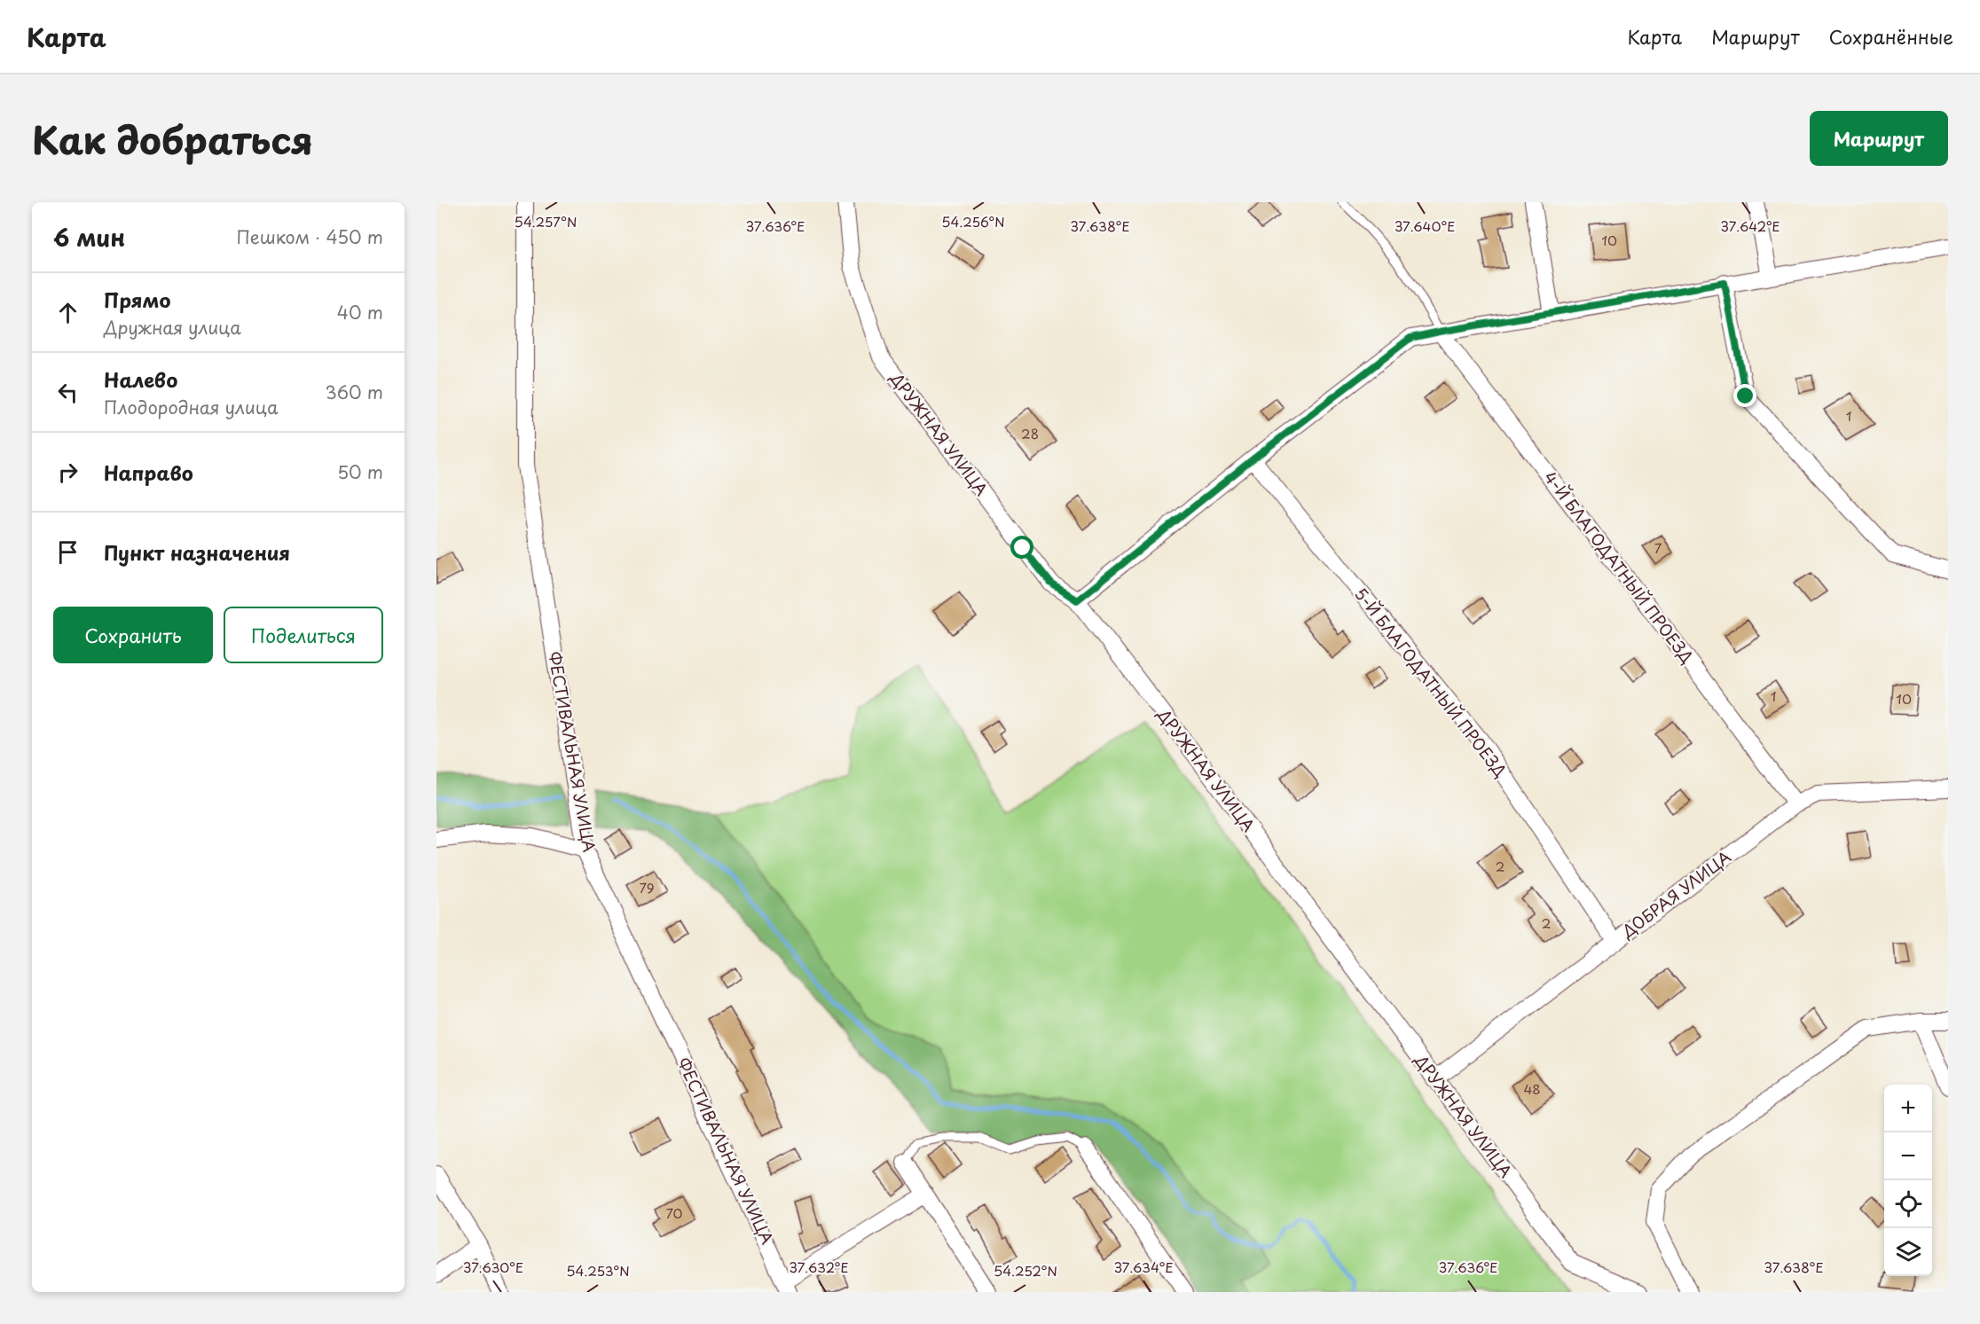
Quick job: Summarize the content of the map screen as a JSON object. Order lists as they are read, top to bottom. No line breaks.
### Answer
{"streets":{"street":["ДРУЖНАЯ УЛИЦА","4-Й БЛАГОДАТНЫЙ ПРОЕЗД","5-Й БЛАГОДАТНЫЙ ПРОЕЗД","ФЕСТИВАЛЬНАЯ УЛИЦА","ДОБРАЯ УЛИЦА"]},"crossings":[["ДРУЖНАЯ УЛИЦА","ДОБРАЯ УЛИЦА"],["4-Й БЛАГОДАТНЫЙ ПРОЕЗД","ДОБРАЯ УЛИЦА"],["5-Й БЛАГОДАТНЫЙ ПРОЕЗД","ДОБРАЯ УЛИЦА"]],"house_numbers":["10","1","28","7","1","10","2","79","2","48","70"],"page":{"header":"Карта","nav":["Карта","Маршрут","Сохранённые"],"title":"Как добраться","buttons":["Маршрут",["Сохранить","Поделиться"]],"heading":["6 мин","Пешком · 450 m"],"list":[["Прямо","Дружная улица","40 m"],["Налево","Плодородная улица","360 m"],["Направо","50 m"],"Пункт назначения"],"map_buttons":["+","−"]},"coordinates":["54.256°N","54.257°N","37.636°E","37.638°E","37.640°E","37.642°E","37.630°E","37.632°E","37.634°E","54.253°N","54.252°N"]}
